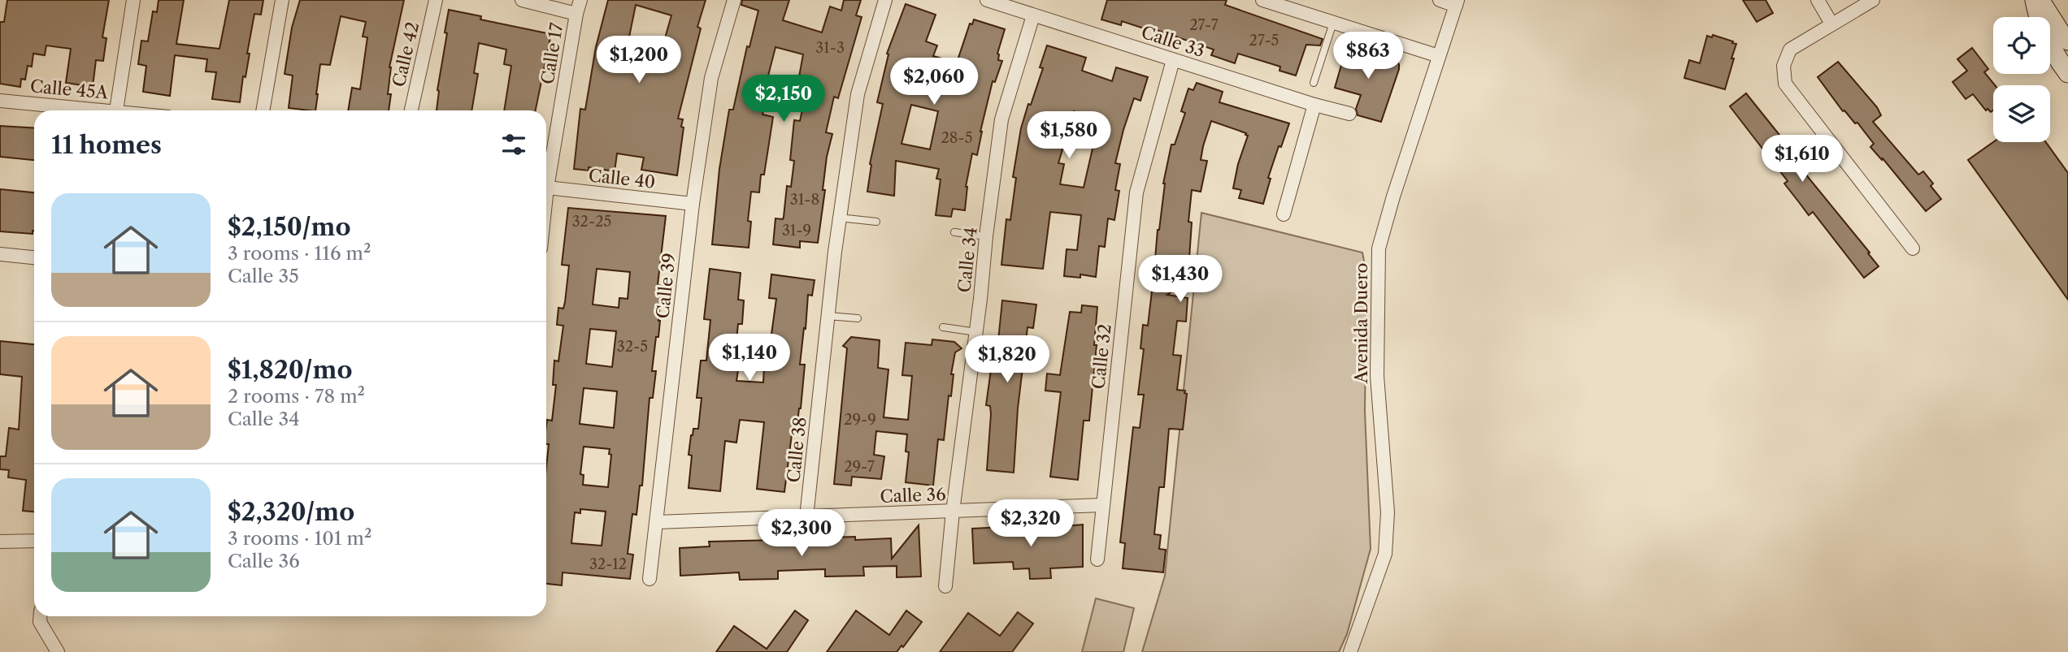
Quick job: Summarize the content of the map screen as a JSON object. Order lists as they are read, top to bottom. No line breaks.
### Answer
{"streets":{"street":["Calle 33","Calle 17","Calle 42","Calle 45A","Calle 40","Calle 34","Calle 39","Avenida Duero","Calle 32","Calle 38","Calle 36"]},"crossings":[["Calle 33","Calle 34"],["Calle 33","Calle 32"],["Calle 17","Calle 40"],["Calle 40","Calle 39"],["Calle 34","Calle 36"],["Calle 39","Calle 36"],["Calle 32","Calle 36"],["Calle 38","Calle 36"]],"house_numbers":["27-7","27-5","31-3","28-5","31-8","32-25","31-9","32-5","29-9","29-7","32-12"],"page":{"price":["$863","$1,200","$2,060","$2,150","$1,580","$1,610","$1,430","$1,140","$1,820","$2,320","$2,300"],"heading":"11 homes","list":[{"name":"$2,150/mo","note":"3 rooms · 116 m² · Calle 35"},{"name":"$1,820/mo","note":"2 rooms · 78 m² · Calle 34"},{"name":"$2,320/mo","note":"3 rooms · 101 m² · Calle 36"}]}}
